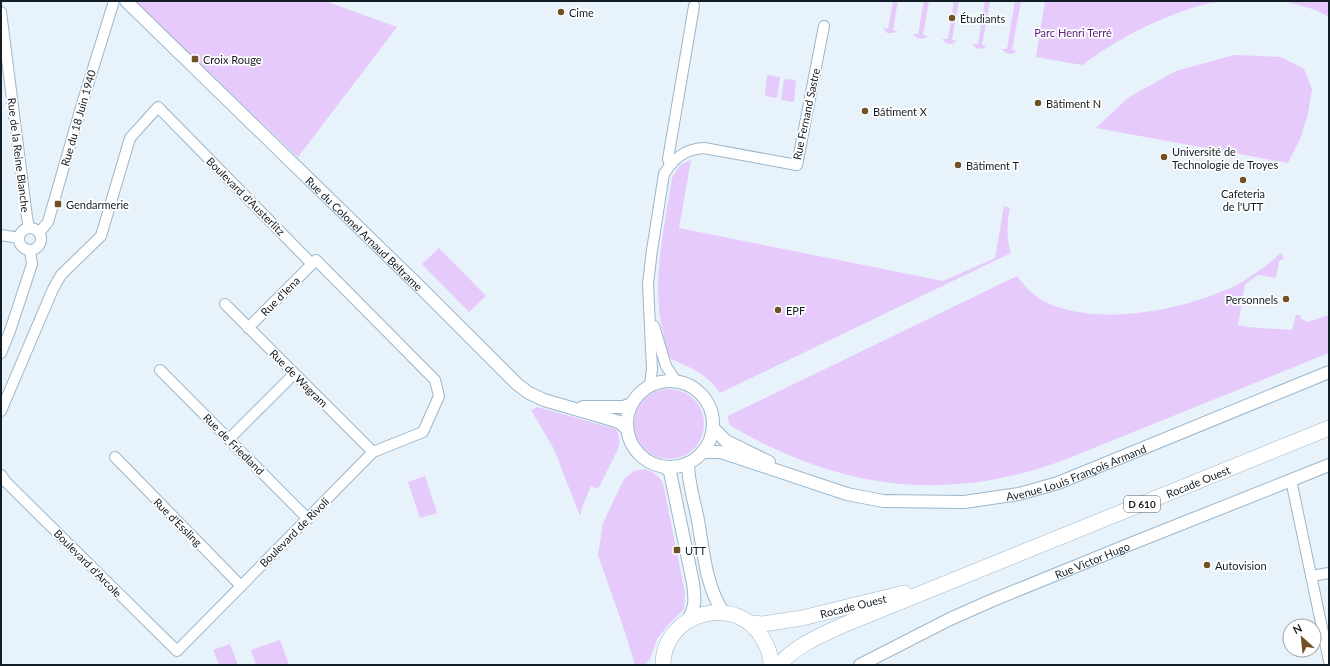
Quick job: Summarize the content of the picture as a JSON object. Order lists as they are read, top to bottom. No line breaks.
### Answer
{"streets":{"main road":["Rocade Ouest","D 610"],"street":["Rue Fernand Sastre","Rue du 18 Juin 1940","Rue de la Reine Blanche","Boulevard d'Austerlitz","Rue du Colonel Arnaud Beltrame","Rue d'Iena","Rue de Wagram","Rue de Friedland","Avenue Louis François Armand","Rue d'Essling","Boulevard de Rivoli","Rue Victor Hugo","Boulevard d'Arcole"]},"crossings":[["Rue du 18 Juin 1940","Rue de la Reine Blanche"],["Boulevard d'Austerlitz","Rue d'Iena"],["Boulevard d'Austerlitz","Boulevard de Rivoli"],["Rue du Colonel Arnaud Beltrame","Avenue Louis François Armand"],["Rue d'Iena","Rue de Wagram"],["Rue de Wagram","Boulevard de Rivoli"],["Rue de Friedland","Boulevard de Rivoli"],["Rue d'Essling","Boulevard de Rivoli"],["Boulevard de Rivoli","Boulevard d'Arcole"]],"parks":["Parc Henri Terré"],"places":{"other":["Cime","Étudiants","Bâtiment N","Bâtiment X","Université de Technologie de Troyes","Bâtiment T","Cafeteria de l'UTT","Personnels","EPF","Autovision"],"transit":["Croix Rouge","Gendarmerie","UTT"]},"north":"top left"}
